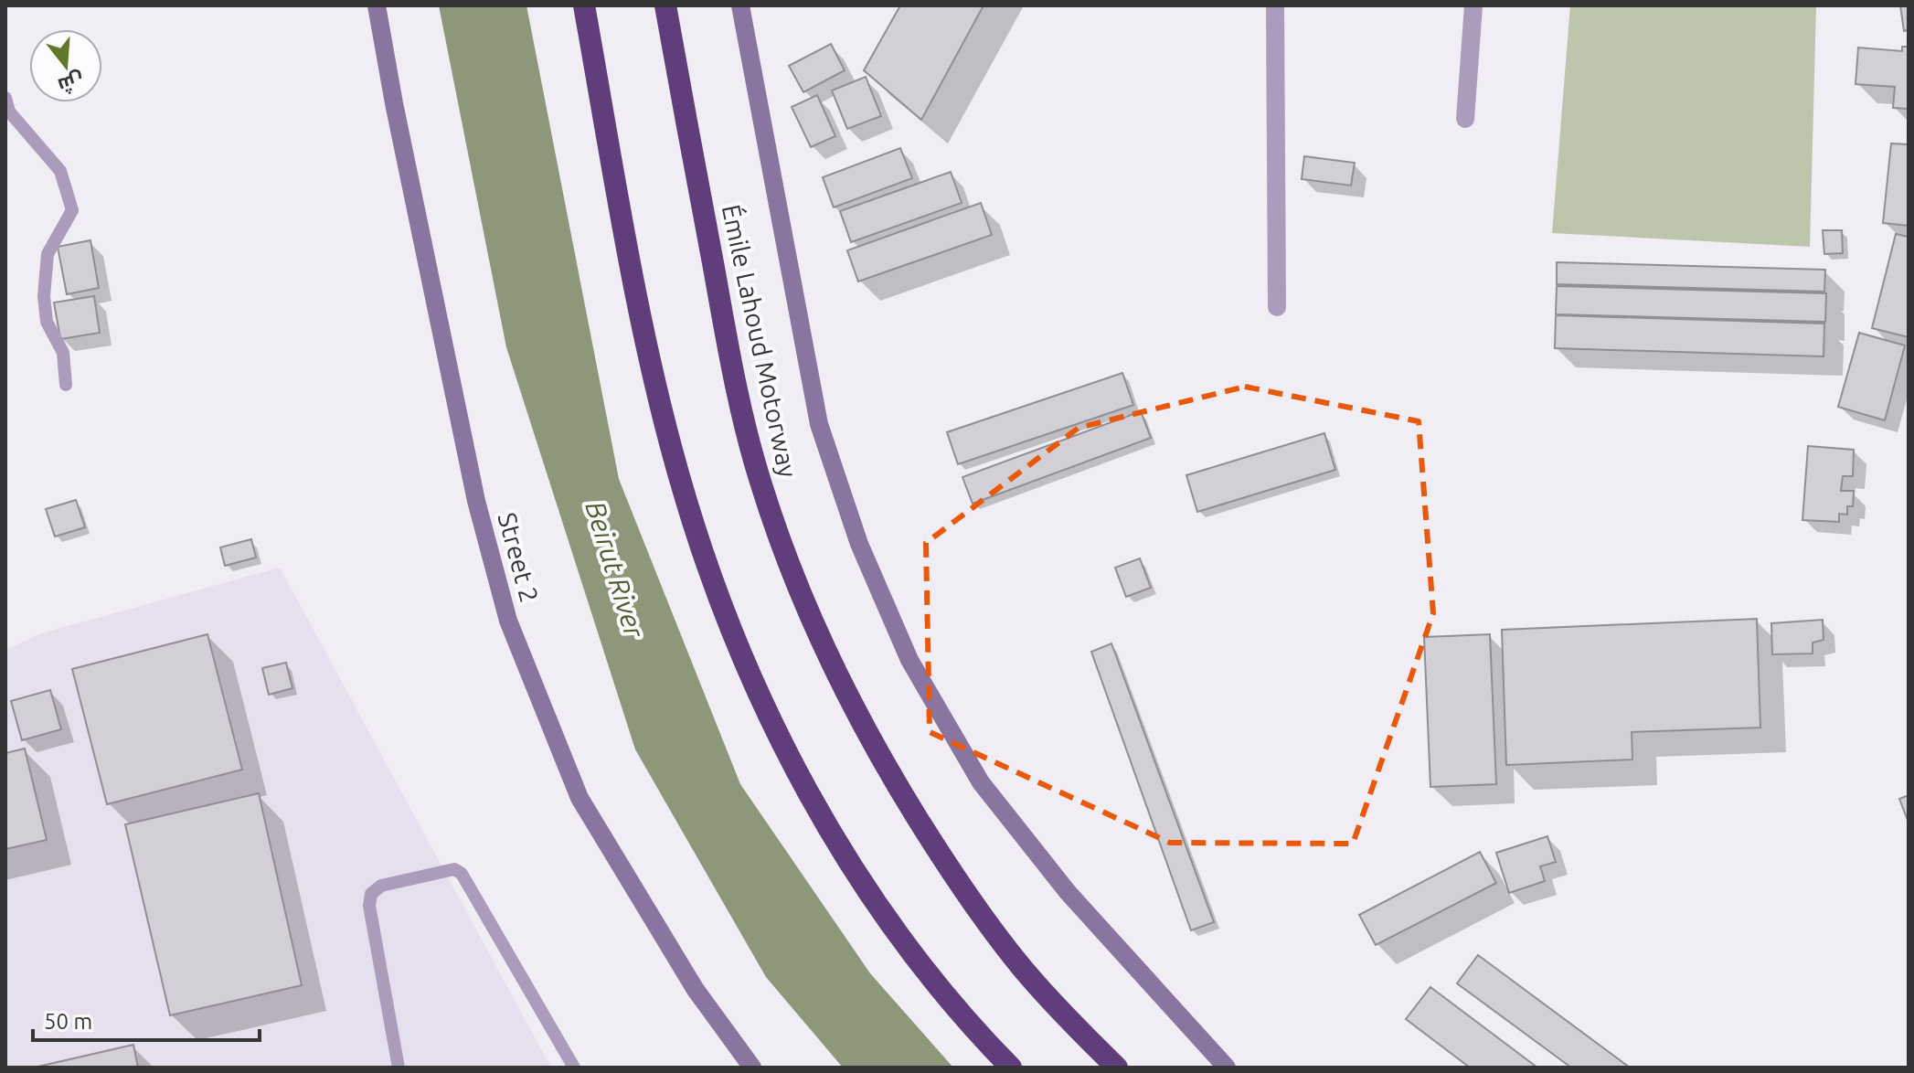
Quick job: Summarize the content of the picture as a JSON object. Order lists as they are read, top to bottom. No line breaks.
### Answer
{"streets":{"highway":["Émile Lahoud Motorway"],"street":["Street 2"]},"water":["Beirut River"],"scale_bar":"50 m","north":"bottom"}
